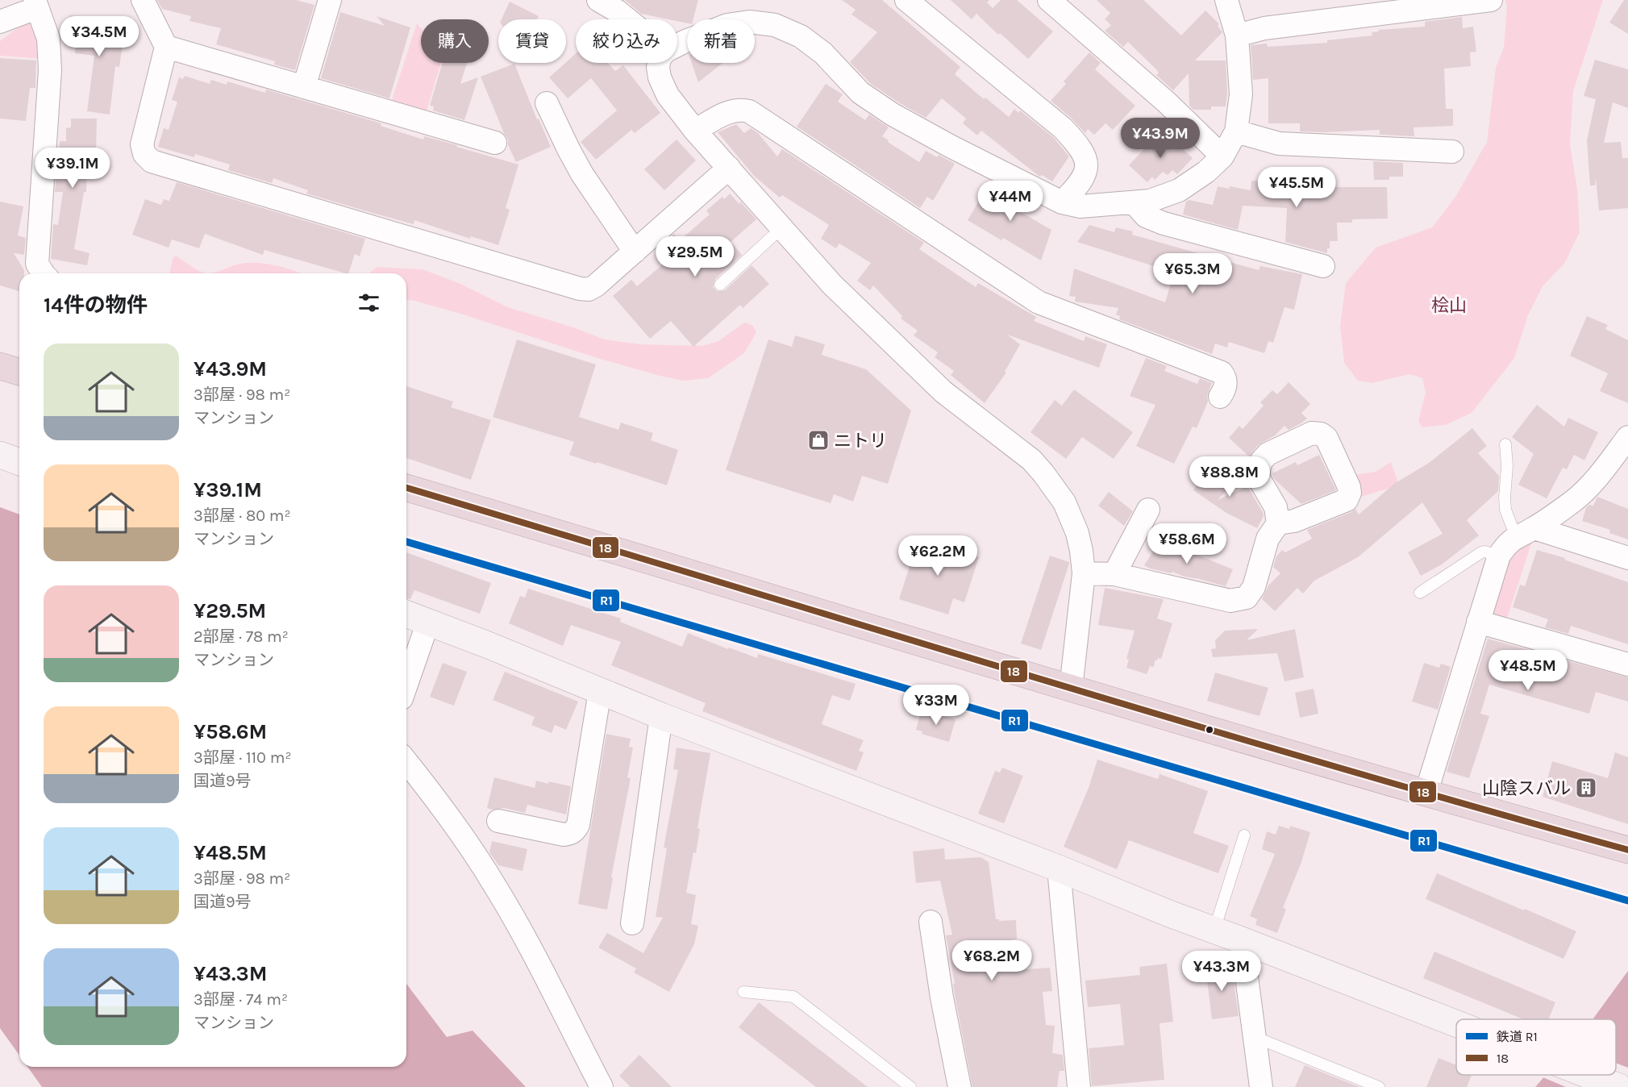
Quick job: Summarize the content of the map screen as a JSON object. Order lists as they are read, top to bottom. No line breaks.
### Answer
{"parks":["桧山"],"places":{"shop":["ニトリ"],"building":["山陰スバル"]},"lines":["transit line 18","rail line R1"],"legend":["鉄道 R1","18"],"page":{"price":["¥34.5M","¥43.9M","¥39.1M","¥45.5M","¥44M","¥29.5M","¥65.3M","¥88.8M","¥58.6M","¥62.2M","¥48.5M","¥33M","¥68.2M","¥43.3M"],"chip":["購入","賃貸","絞り込み","新着"],"heading":"14件の物件","list":[{"name":"¥43.9M","note":"3部屋 · 98 m² · マンション"},{"name":"¥39.1M","note":"3部屋 · 80 m² · マンション"},{"name":"¥29.5M","note":"2部屋 · 78 m² · マンション"},{"name":"¥58.6M","note":"3部屋 · 110 m² · 国道9号"},{"name":"¥48.5M","note":"3部屋 · 98 m² · 国道9号"},{"name":"¥43.3M","note":"3部屋 · 74 m² · マンション"}]}}
